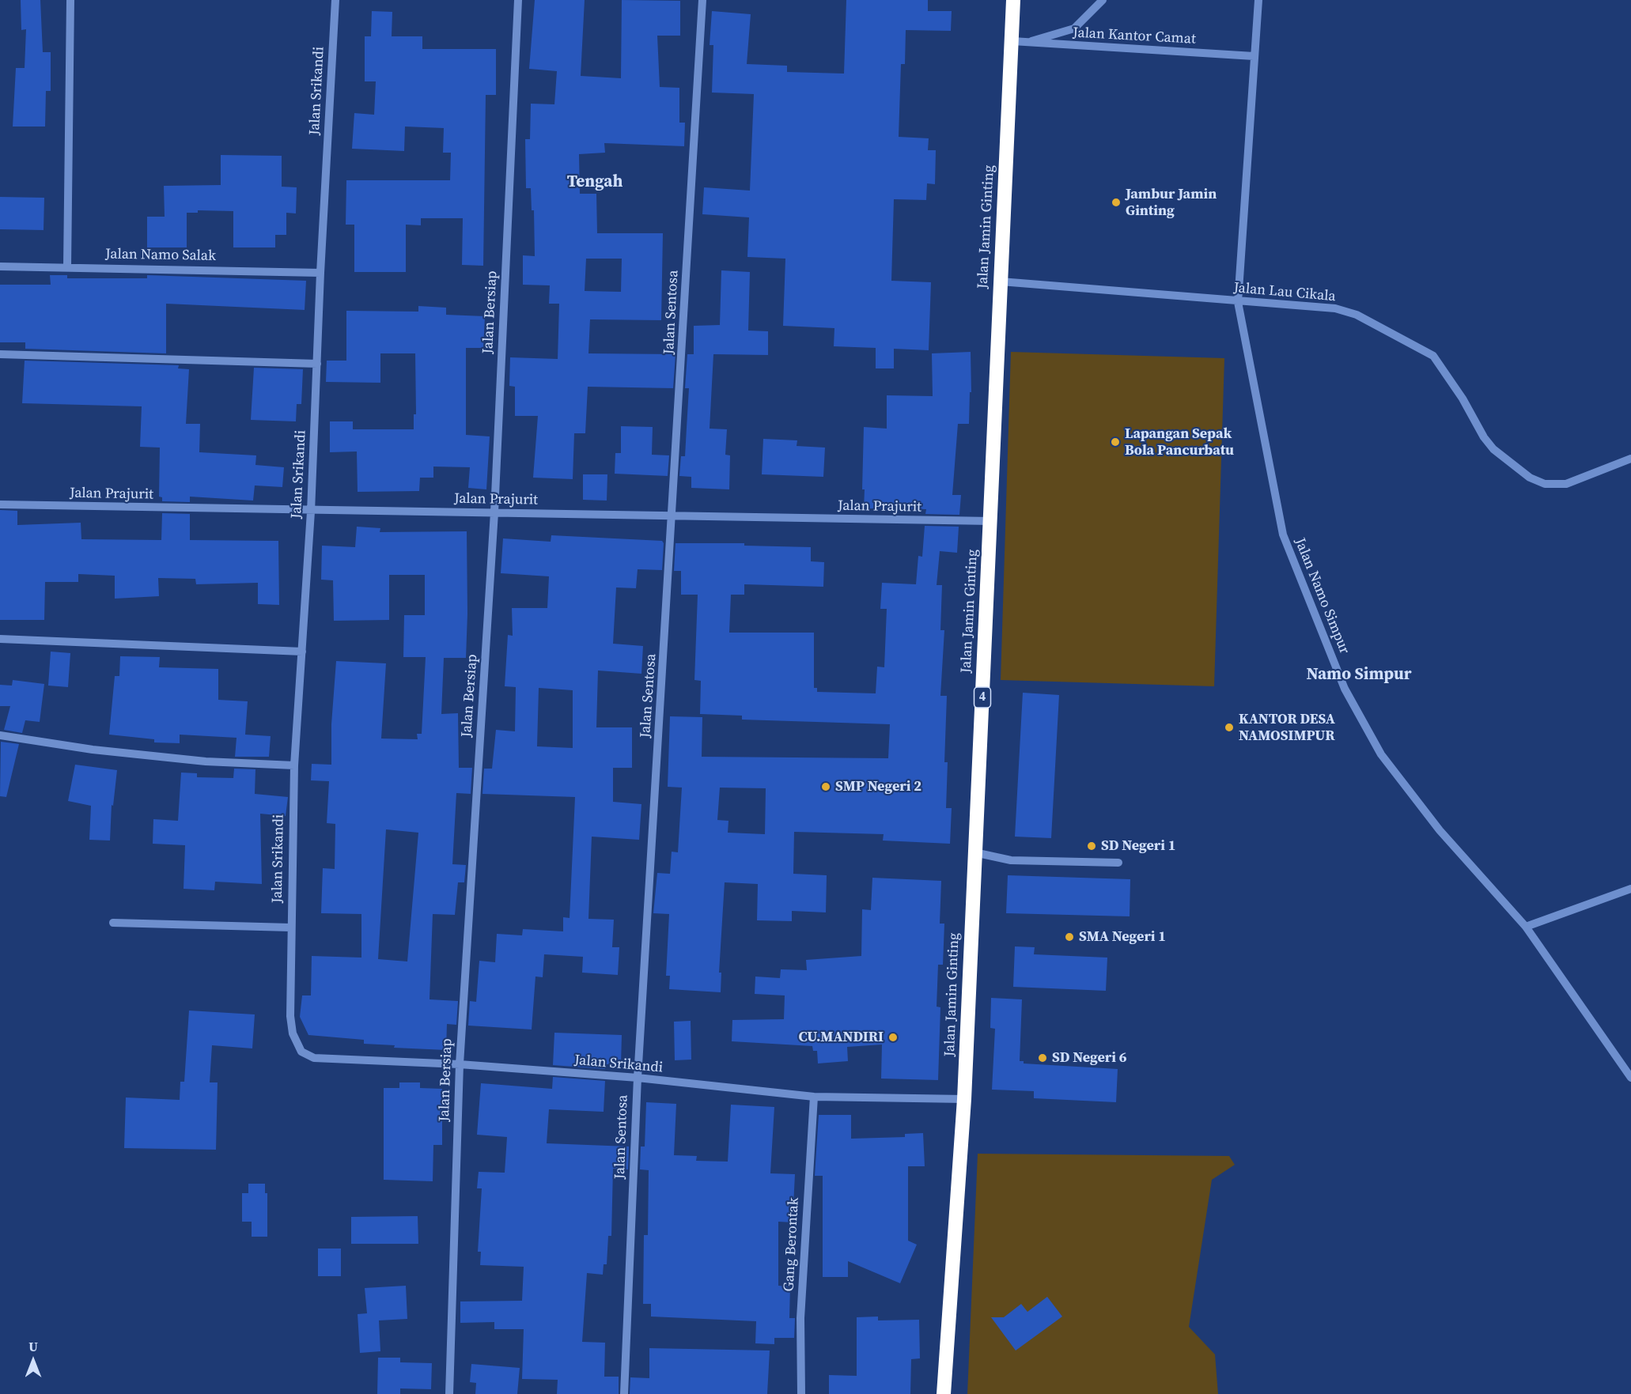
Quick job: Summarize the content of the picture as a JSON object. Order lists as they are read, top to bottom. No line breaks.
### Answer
{"streets":{"highway":["Jalan Jamin Ginting","4"],"street":["Jalan Kantor Camat","Jalan Srikandi","Jalan Namo Salak","Jalan Lau Cikala","Jalan Bersiap","Jalan Sentosa","Jalan Prajurit","Jalan Namo Simpur","Gang Berontak"]},"crossings":[["Jalan Kantor Camat","Jalan Jamin Ginting"],["Jalan Kantor Camat","Jalan Namo Simpur"],["Jalan Srikandi","Jalan Jamin Ginting"],["Jalan Srikandi","Jalan Namo Salak"],["Jalan Srikandi","Jalan Bersiap"],["Jalan Srikandi","Jalan Sentosa"],["Jalan Srikandi","Jalan Prajurit"],["Jalan Srikandi","Gang Berontak"],["Jalan Jamin Ginting","Jalan Lau Cikala"],["Jalan Jamin Ginting","Jalan Prajurit"],["Jalan Lau Cikala","Jalan Namo Simpur"],["Jalan Bersiap","Jalan Prajurit"],["Jalan Sentosa","Jalan Prajurit"]],"districts":["Tengah","Namo Simpur"],"places":["Jambur Jamin Ginting","Lapangan Sepak Bola Pancurbatu","KANTOR DESA NAMOSIMPUR","SMP Negeri 2","SD Negeri 1","SMA Negeri 1","CU.MANDIRI","SD Negeri 6"],"north":"top"}
